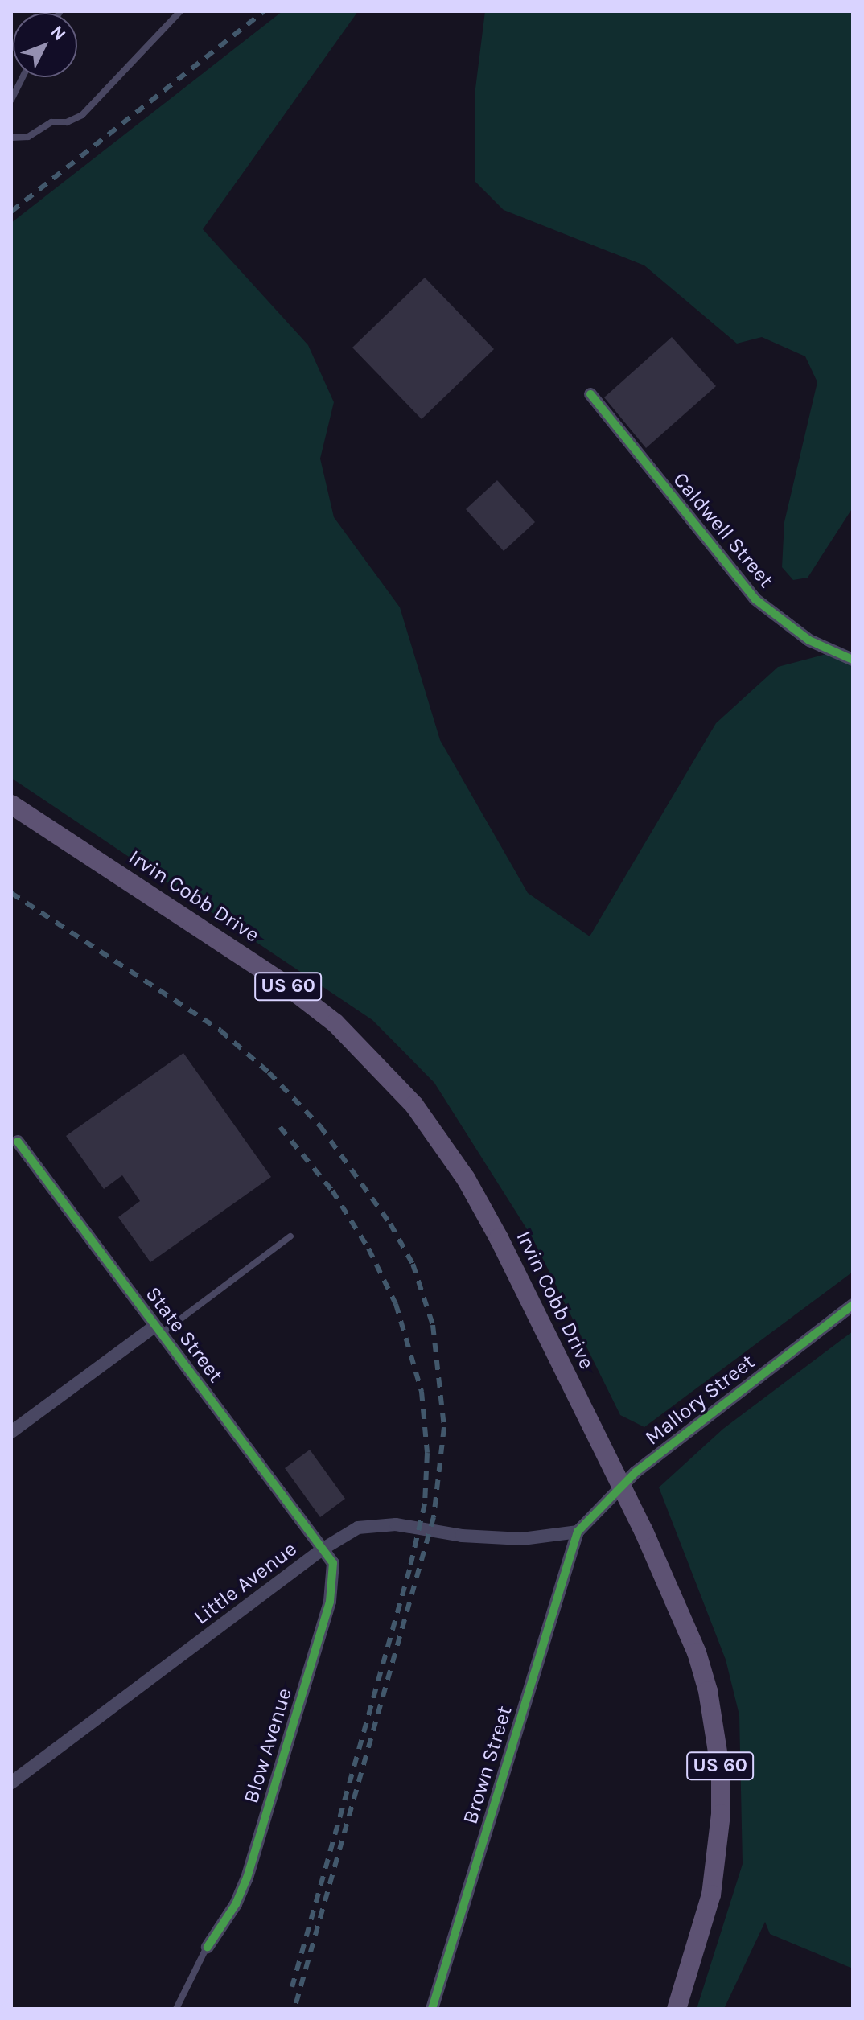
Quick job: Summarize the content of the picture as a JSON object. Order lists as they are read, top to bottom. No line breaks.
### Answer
{"streets":{"main road":["Irvin Cobb Drive","US 60"],"street":["Caldwell Street","State Street","Mallory Street","Little Avenue","Blow Avenue","Brown Street"]},"crossings":[["State Street","Little Avenue"],["State Street","Blow Avenue"],["Mallory Street","Little Avenue"],["Mallory Street","Brown Street"],["Little Avenue","Blow Avenue"],["Little Avenue","Brown Street"]],"north":"top right"}
